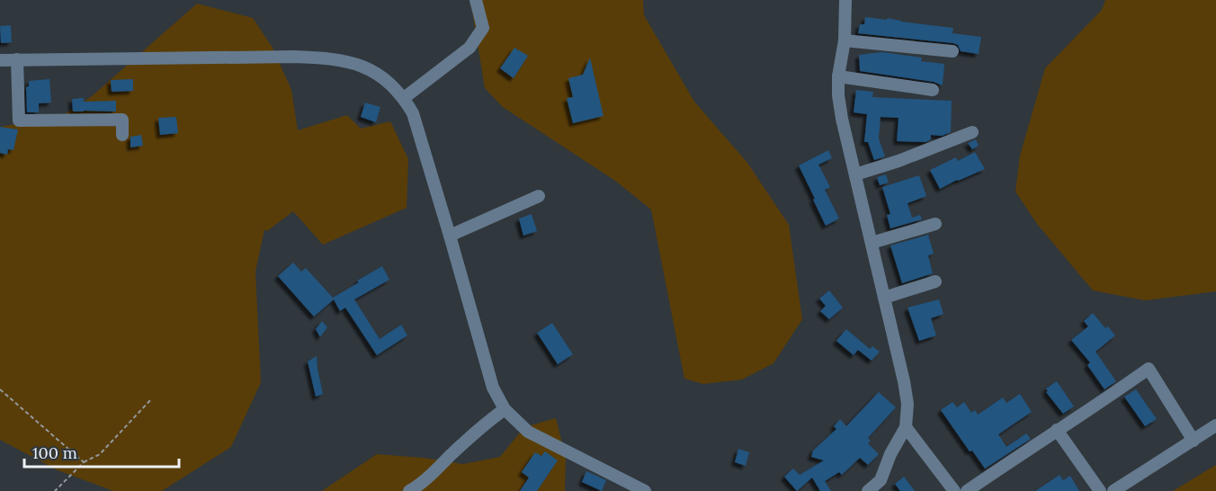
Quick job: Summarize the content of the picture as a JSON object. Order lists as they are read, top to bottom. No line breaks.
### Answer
{"scale_bar":"100 m"}
